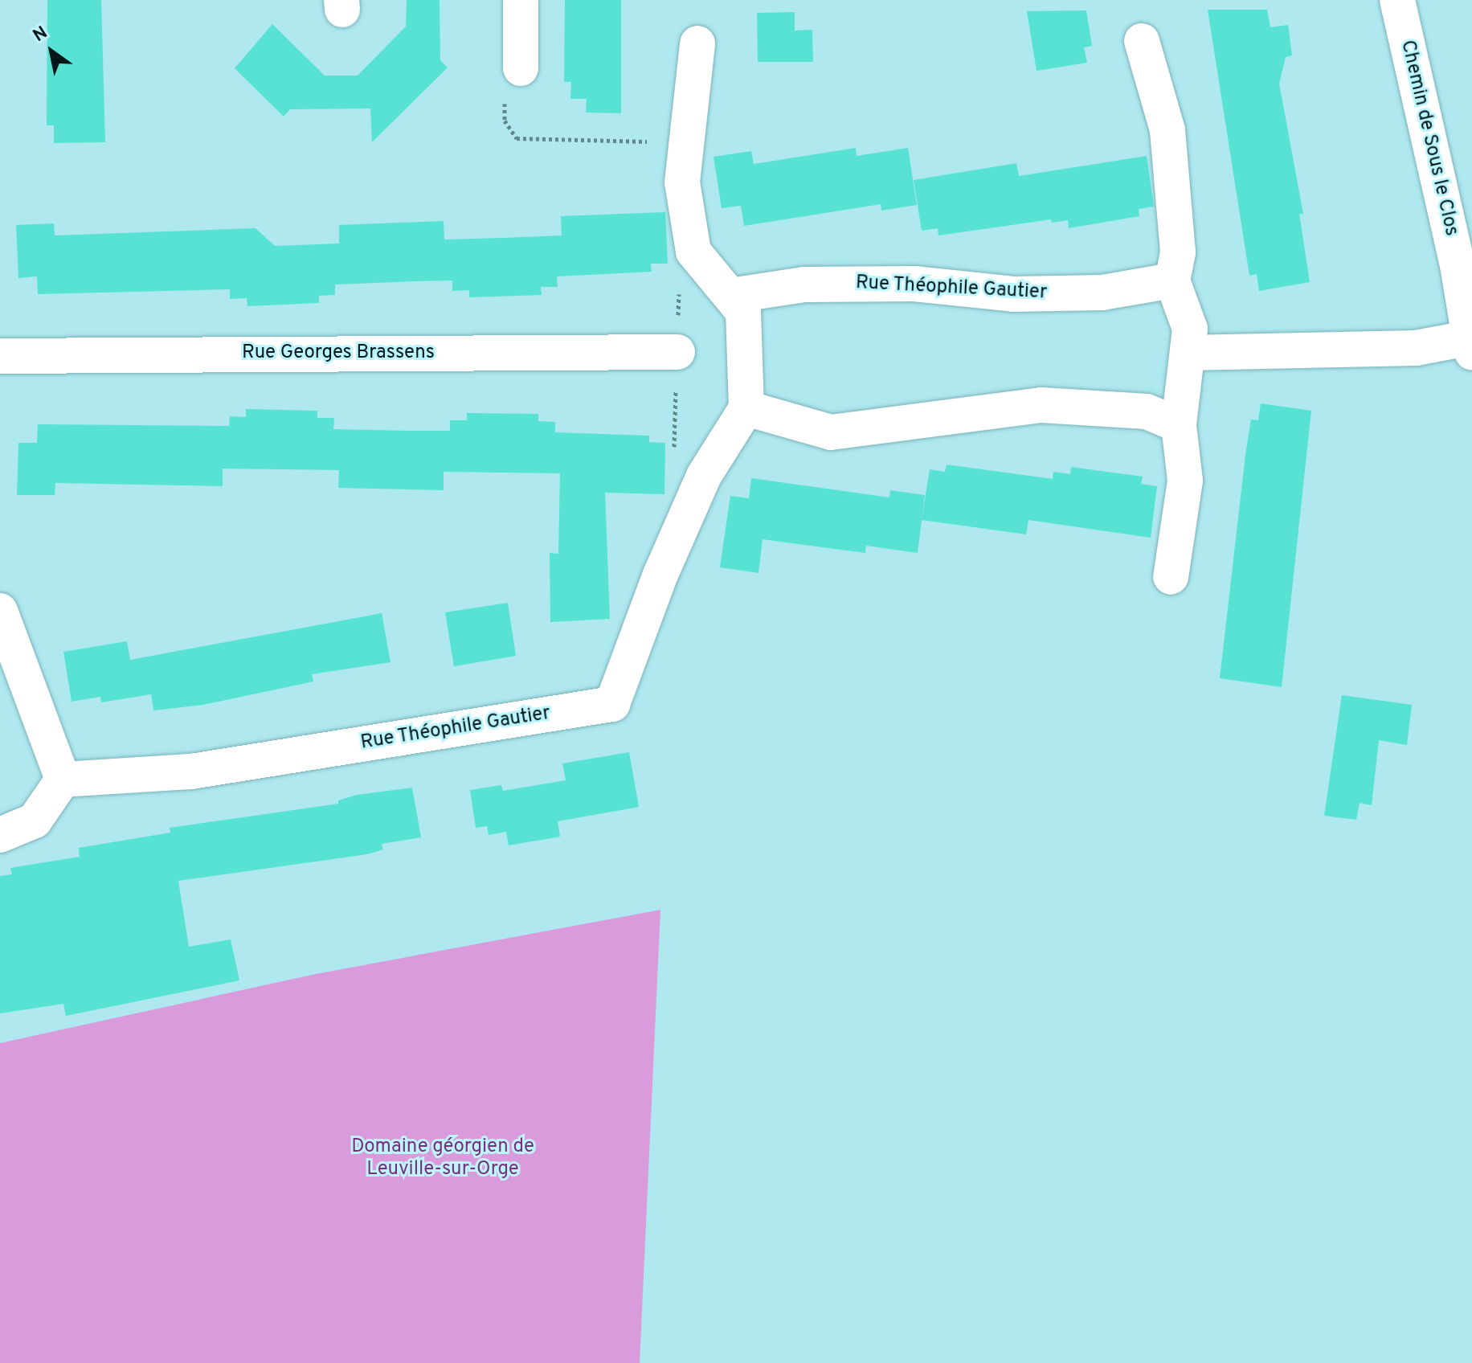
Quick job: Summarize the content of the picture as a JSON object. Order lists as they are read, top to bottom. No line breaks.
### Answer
{"streets":{"street":["Chemin de Sous le Clos","Rue Théophile Gautier","Rue Georges Brassens"]},"parks":["Domaine géorgien de Leuville-sur-Orge"],"north":"top left"}
